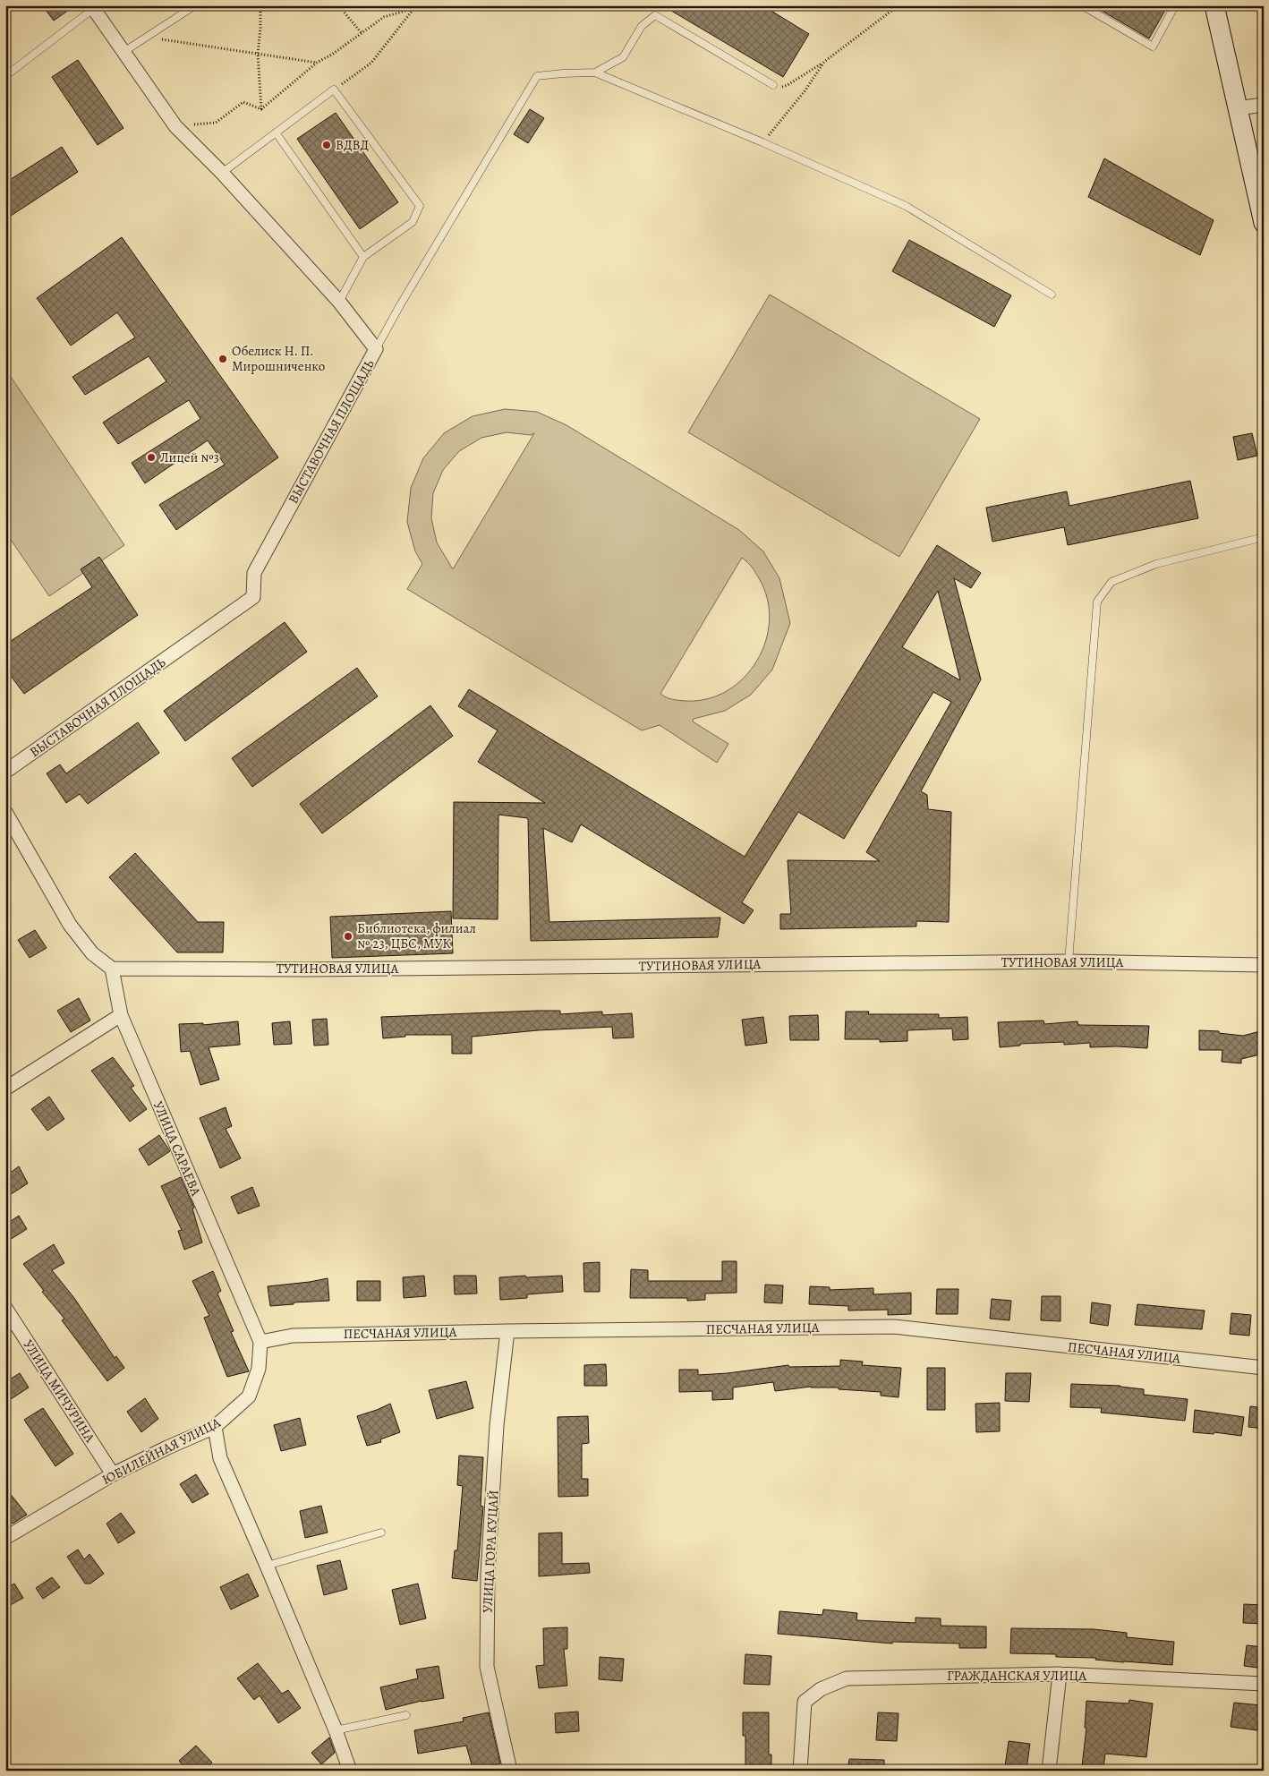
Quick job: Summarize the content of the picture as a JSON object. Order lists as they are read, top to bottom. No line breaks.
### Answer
{"streets":{"street":["ВЫСТАВОЧНАЯ ПЛОЩАДЬ","ТУТИНОВАЯ УЛИЦА","УЛИЦА САРАЕВА","ПЕСЧАНАЯ УЛИЦА","УЛИЦА МИЧУРИНА","ЮБИЛЕЙНАЯ УЛИЦА","УЛИЦА ГОРА КУЦАЙ","ГРАЖДАНСКАЯ УЛИЦА"]},"crossings":[["ТУТИНОВАЯ УЛИЦА","УЛИЦА САРАЕВА"],["УЛИЦА САРАЕВА","ЮБИЛЕЙНАЯ УЛИЦА"],["ПЕСЧАНАЯ УЛИЦА","ЮБИЛЕЙНАЯ УЛИЦА"],["ПЕСЧАНАЯ УЛИЦА","УЛИЦА ГОРА КУЦАЙ"],["УЛИЦА МИЧУРИНА","ЮБИЛЕЙНАЯ УЛИЦА"]],"places":["ВДВД","Обелиск Н. П. Мирошниченко","Лицей №3","Библиотека, филиал № 23, ЦБС, МУК"]}
